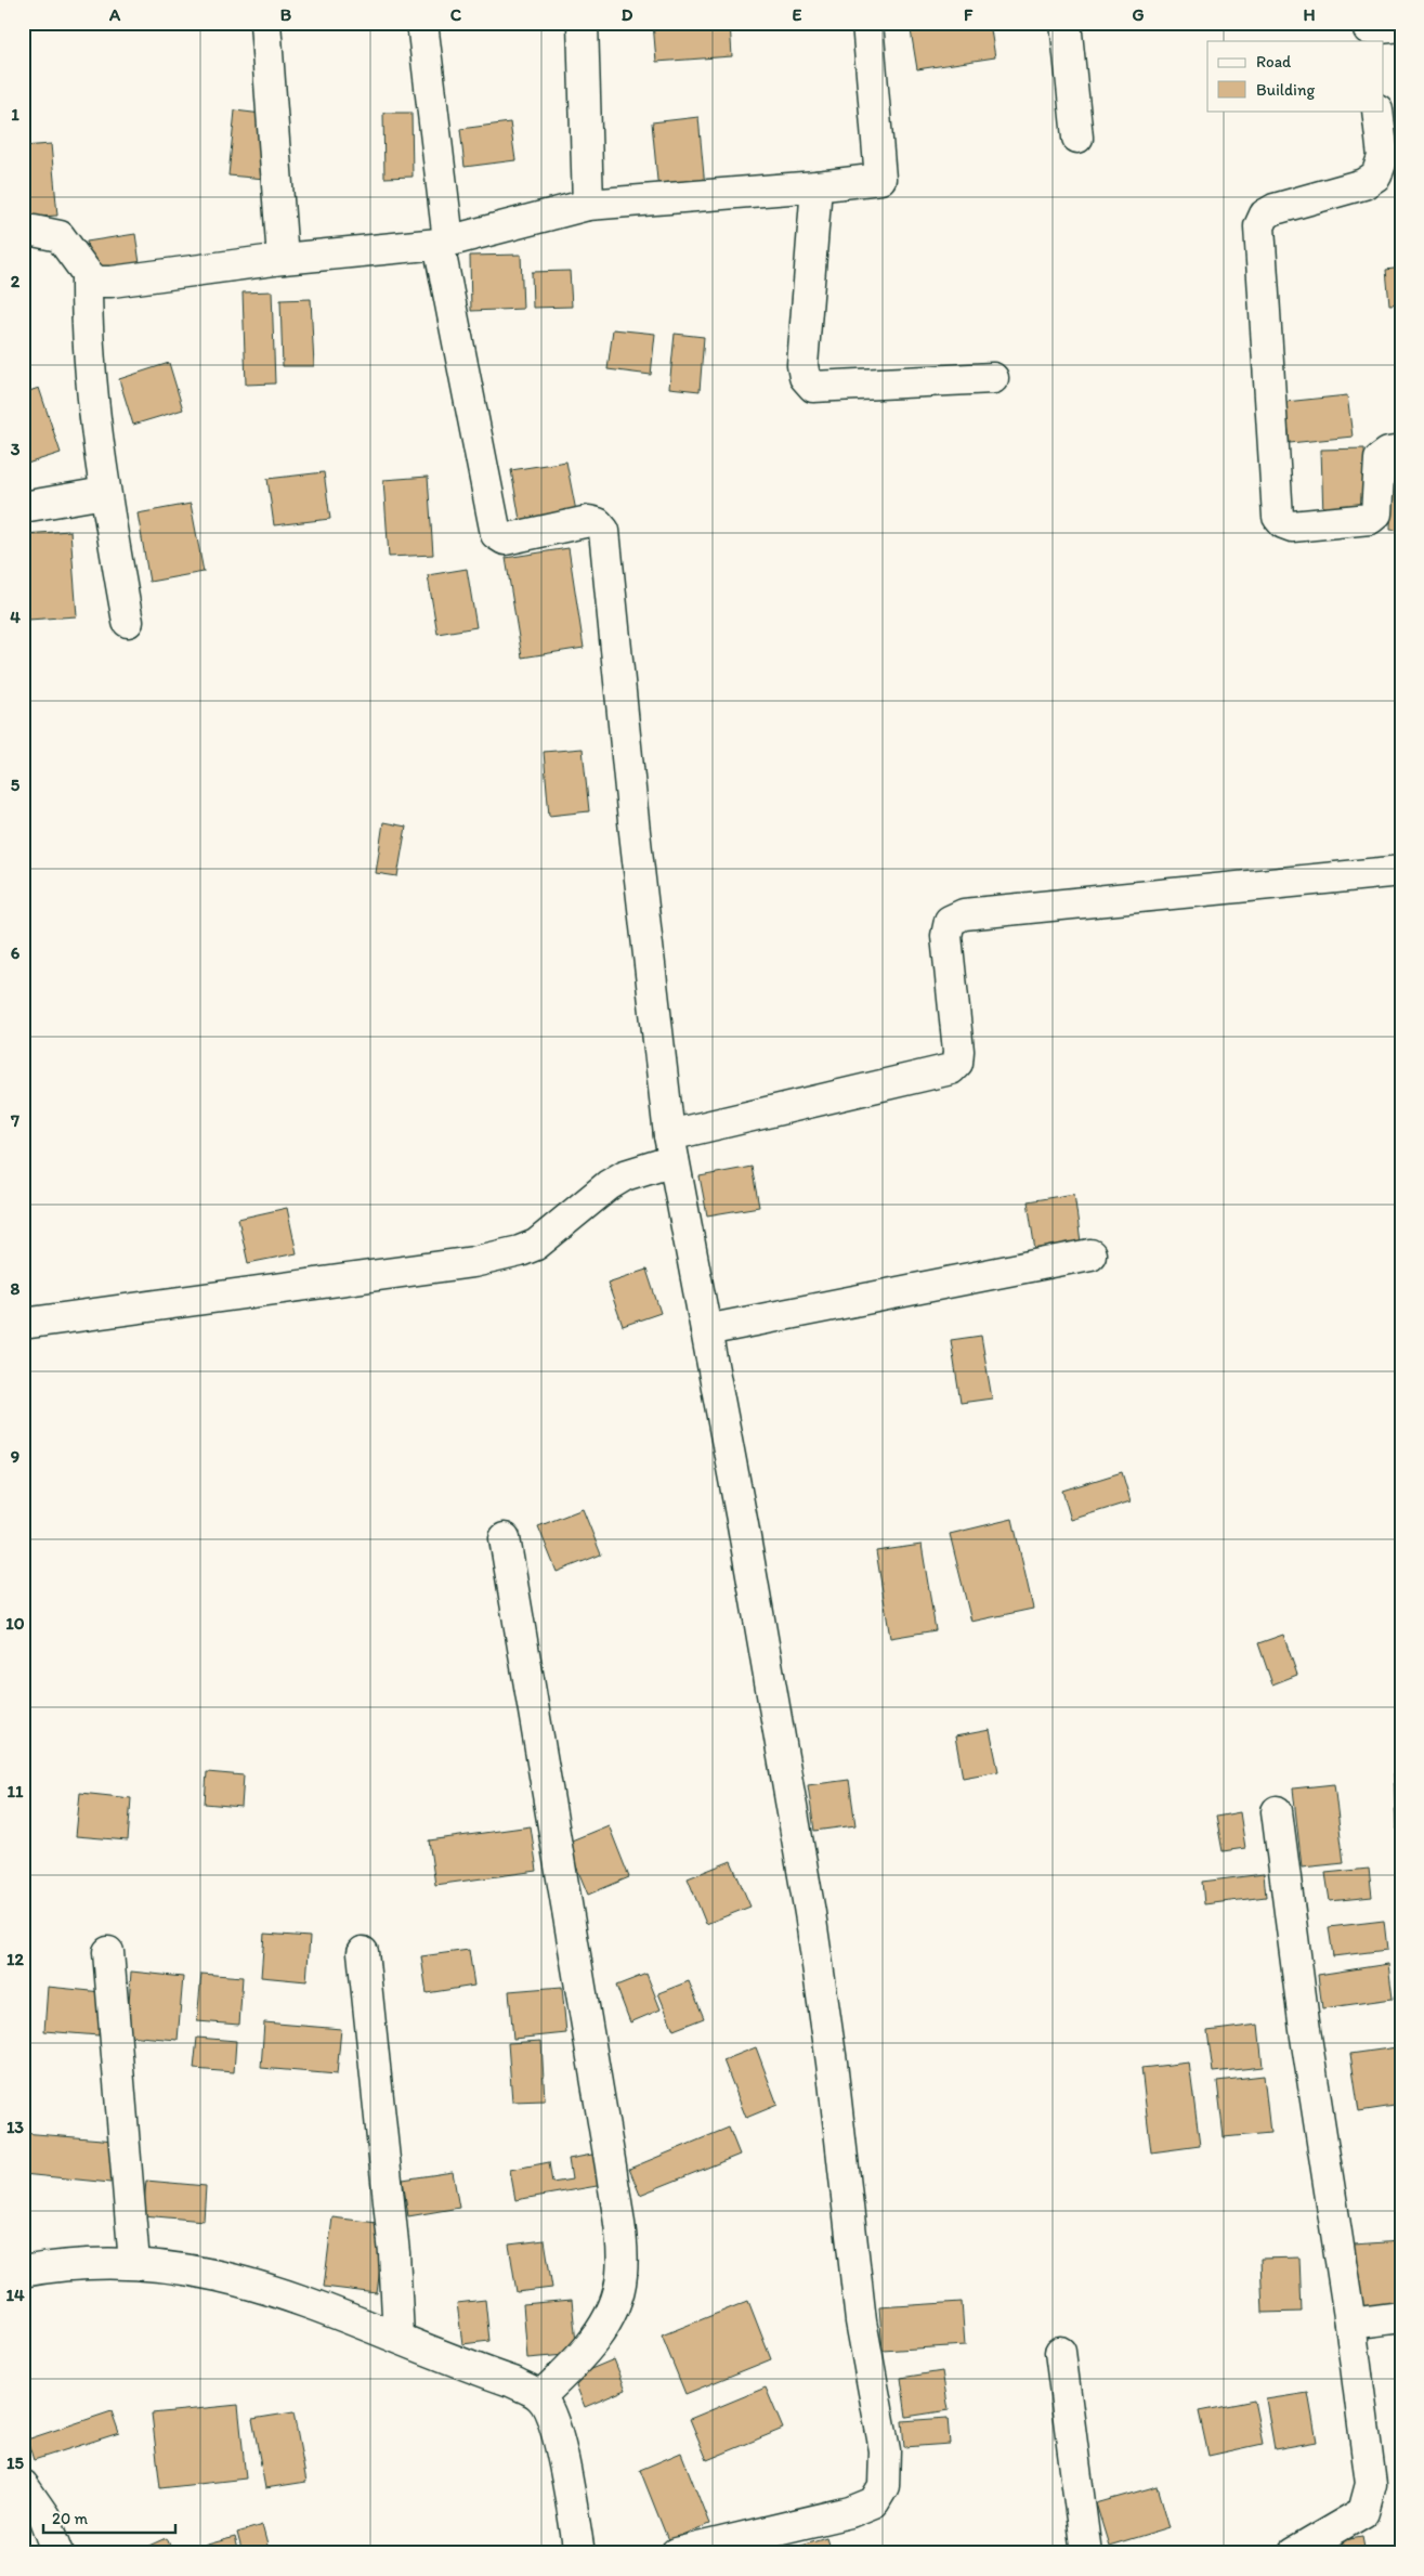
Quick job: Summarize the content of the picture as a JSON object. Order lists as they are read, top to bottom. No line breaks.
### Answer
{"legend":["Road","Building"],"scale_bar":"20 m","grid":{"columns":["A","B","C","D","E","F","G","H"],"rows":["1","2","3","4","5","6","7","8","9","10","11","12","13","14","15"]}}
